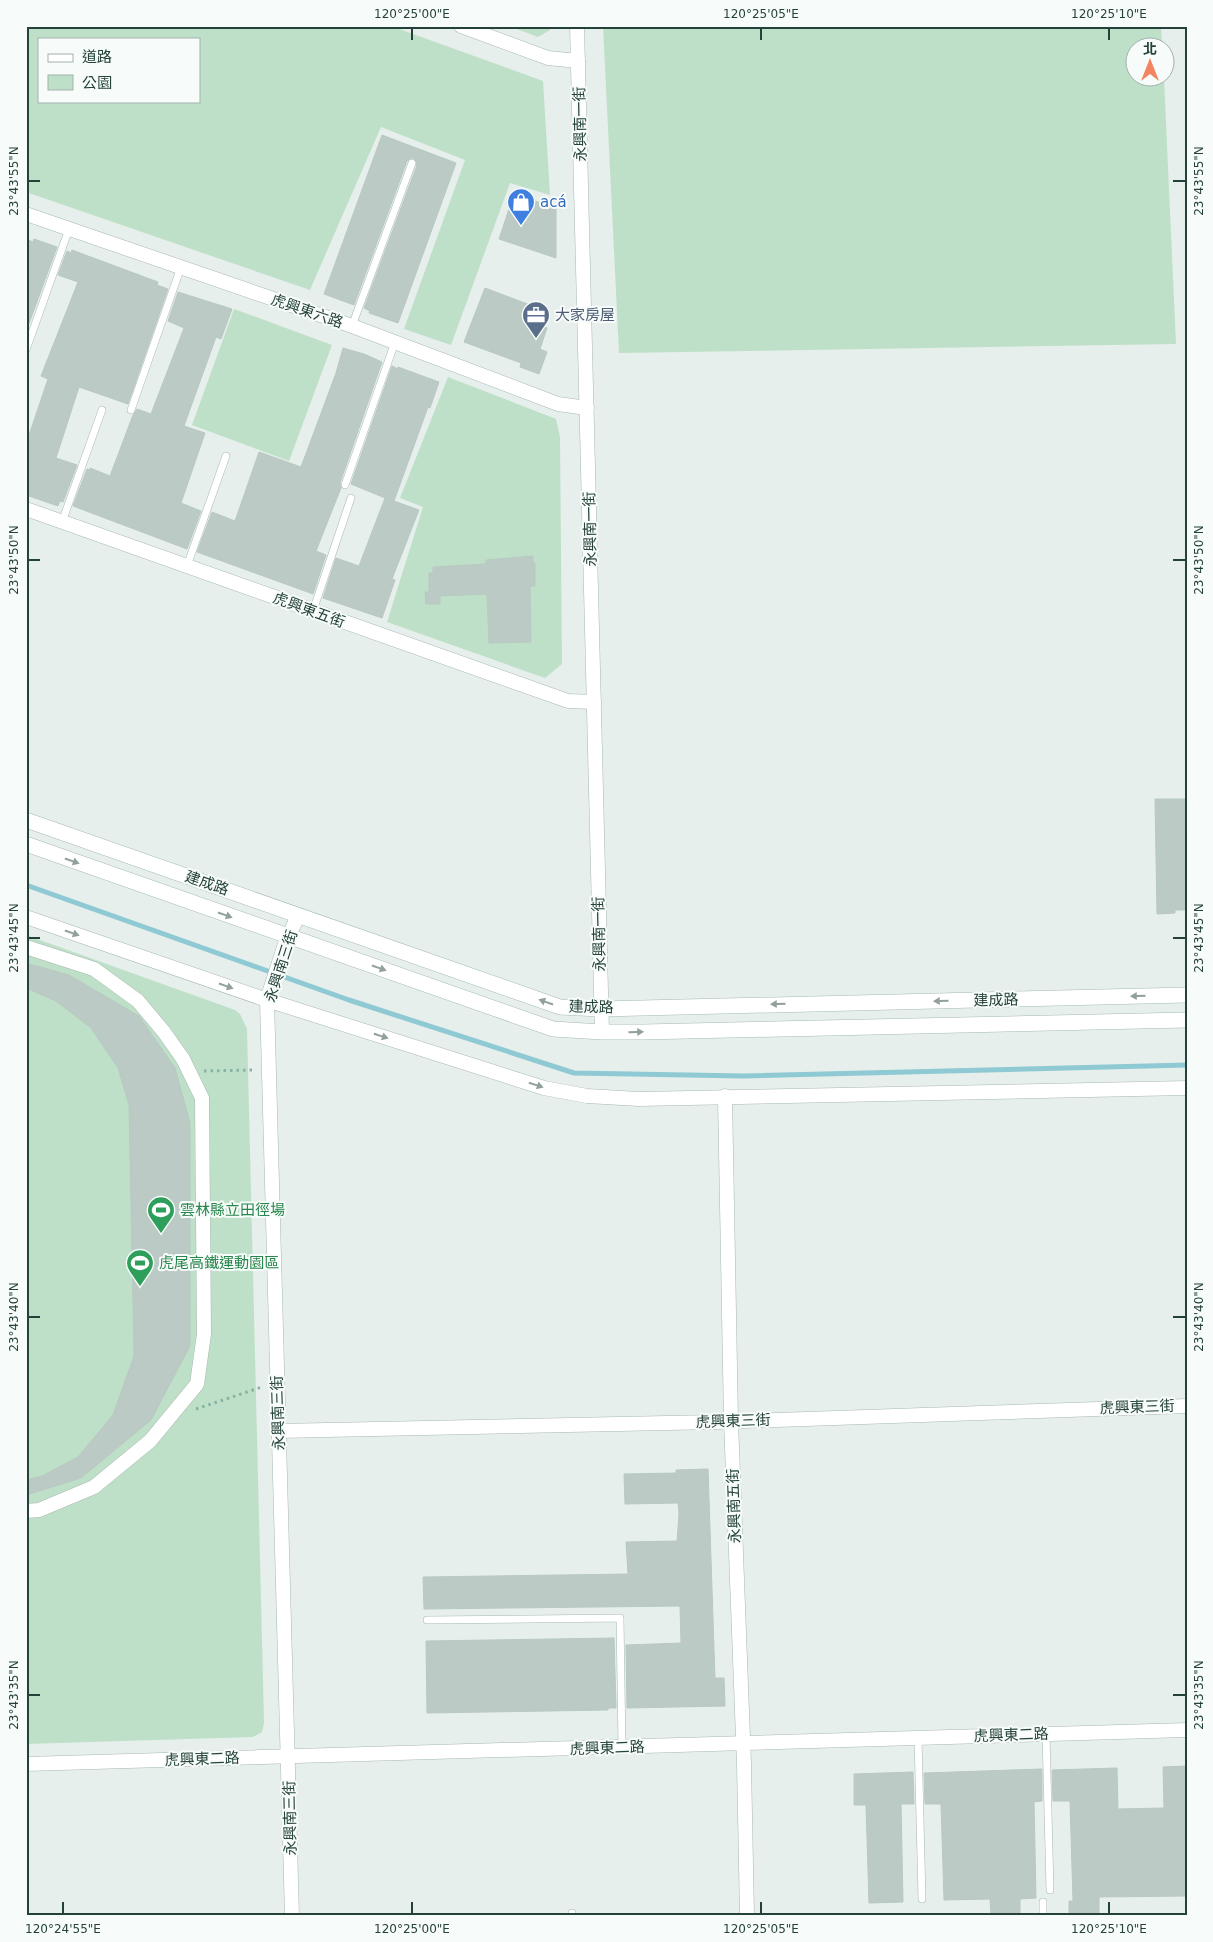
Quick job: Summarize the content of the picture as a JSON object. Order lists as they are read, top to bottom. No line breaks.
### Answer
{"streets":{"street":["永興南一街","虎興東六路","虎興東五街","建成路","永興南三街","虎興東三街","永興南五街","虎興東二路"]},"crossings":[["永興南一街","虎興東六路"],["永興南一街","虎興東五街"],["永興南一街","建成路"],["建成路","永興南三街"],["永興南三街","虎興東三街"],["永興南三街","虎興東二路"],["虎興東三街","永興南五街"],["永興南五街","虎興東二路"]],"places":{"shop":["acá"],"office":["大家房屋"],"sports":["雲林縣立田徑場","虎尾高鐵運動園區"]},"legend":["道路","公園"],"north":"top","coordinates":["120°25'00\"E","120°25'05\"E","120°25'10\"E","23°43'55\"N","23°43'50\"N","23°43'45\"N","23°43'40\"N","23°43'35\"N","120°24'55\"E"]}
